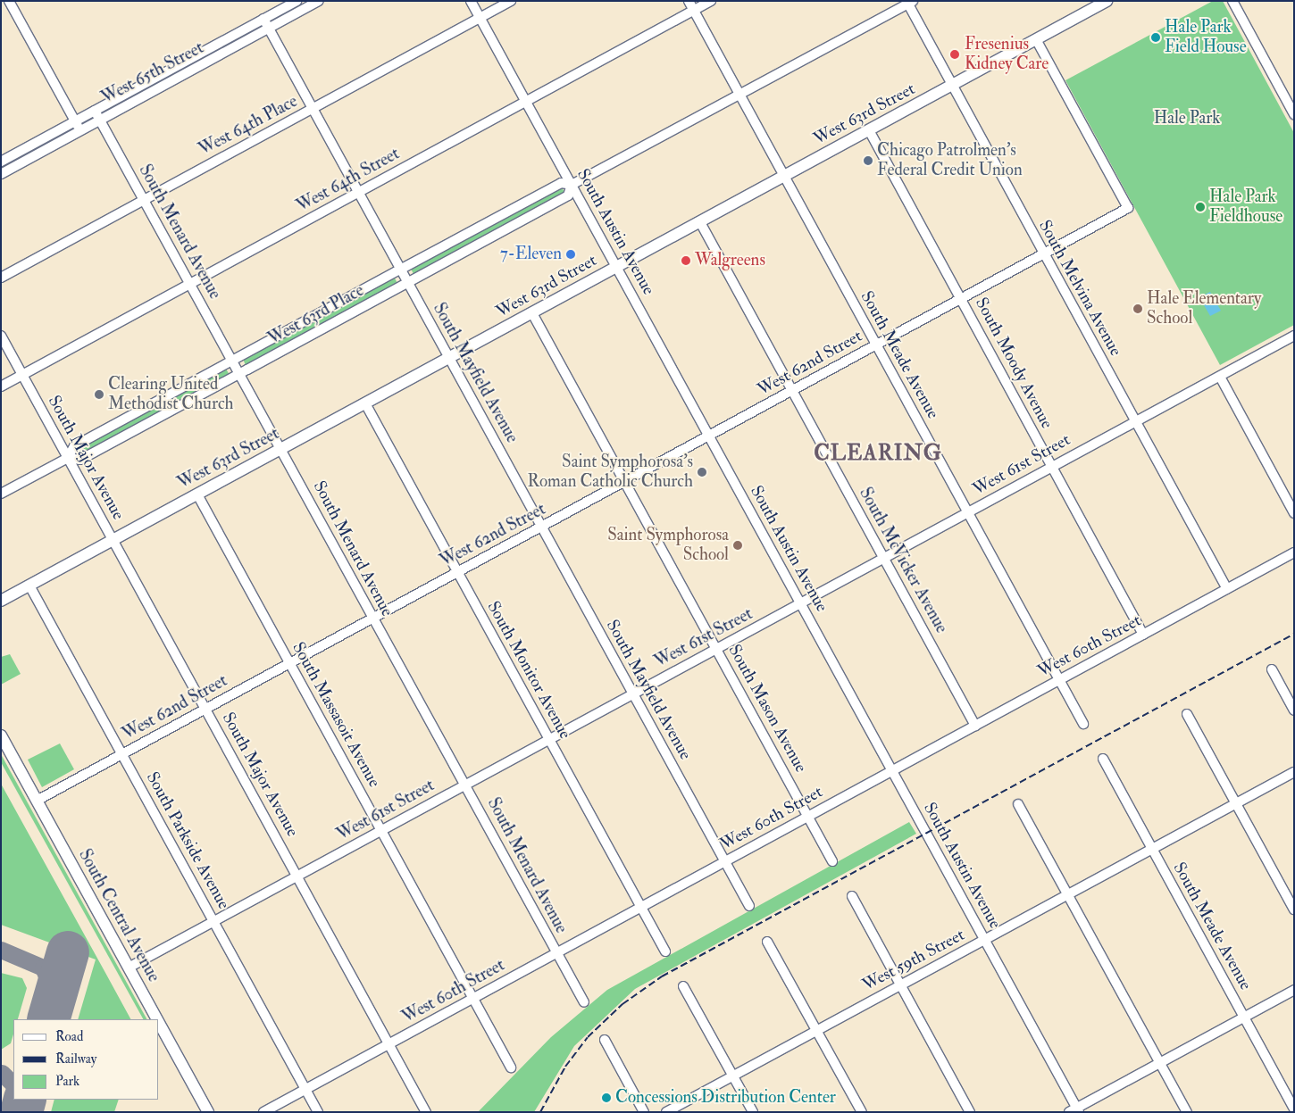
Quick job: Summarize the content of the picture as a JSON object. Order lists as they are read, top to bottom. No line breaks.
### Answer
{"streets":{"main road":["West 63rd Street","South Central Avenue"],"street":["West 65th Street","West 64th Place","West 64th Street","South Menard Avenue","South Austin Avenue","South Melvina Avenue","West 63rd Place","South Meade Avenue","West 62nd Street","South Moody Avenue","South Mayfield Avenue","South Major Avenue","West 61st Street","South McVicker Avenue","West 60th Street","South Monitor Avenue","South Mason Avenue","South Massasoit Avenue","South Parkside Avenue","West 59th Street"]},"crossings":[["West 65th Street","South Menard Avenue"],["West 65th Street","South Mayfield Avenue"],["West 63rd Street","South Menard Avenue"],["West 63rd Street","South Austin Avenue"],["West 63rd Street","South Melvina Avenue"],["West 63rd Street","South Meade Avenue"],["West 63rd Street","West 62nd Street"],["West 63rd Street","South Moody Avenue"],["West 63rd Street","South Mayfield Avenue"],["West 63rd Street","South Major Avenue"],["West 63rd Street","South McVicker Avenue"],["West 63rd Street","South Monitor Avenue"],["West 63rd Street","South Mason Avenue"],["West 63rd Street","South Massasoit Avenue"],["West 63rd Street","South Parkside Avenue"],["West 64th Place","South Menard Avenue"],["West 64th Place","South Austin Avenue"],["West 64th Place","South Mayfield Avenue"],["West 64th Street","South Menard Avenue"],["West 64th Street","South Austin Avenue"],["West 64th Street","South Meade Avenue"],["West 64th Street","South Mayfield Avenue"],["West 64th Street","South Major Avenue"],["South Menard Avenue","West 63rd Place"],["South Menard Avenue","West 62nd Street"],["South Menard Avenue","West 61st Street"],["South Menard Avenue","West 60th Street"],["South Austin Avenue","West 63rd Place"],["South Austin Avenue","West 62nd Street"],["South Austin Avenue","West 61st Street"],["South Austin Avenue","West 60th Street"],["South Austin Avenue","West 59th Street"],["South Melvina Avenue","West 63rd Place"],["South Melvina Avenue","West 62nd Street"],["South Melvina Avenue","West 61st Street"],["South Melvina Avenue","West 60th Street"],["West 63rd Place","South Meade Avenue"],["West 63rd Place","South Mayfield Avenue"],["West 63rd Place","South Major Avenue"],["South Meade Avenue","West 62nd Street"],["South Meade Avenue","West 61st Street"],["South Meade Avenue","West 60th Street"],["South Meade Avenue","West 59th Street"],["West 62nd Street","South Moody Avenue"],["West 62nd Street","South Mayfield Avenue"],["West 62nd Street","South Major Avenue"],["West 62nd Street","South McVicker Avenue"],["West 62nd Street","South Monitor Avenue"],["West 62nd Street","South Mason Avenue"],["West 62nd Street","South Massasoit Avenue"],["West 62nd Street","South Parkside Avenue"],["West 62nd Street","South Central Avenue"],["South Moody Avenue","West 61st Street"],["South Moody Avenue","West 60th Street"],["South Mayfield Avenue","West 61st Street"],["South Mayfield Avenue","West 60th Street"],["South Major Avenue","West 61st Street"],["South Major Avenue","West 60th Street"],["West 61st Street","South McVicker Avenue"],["West 61st Street","South Monitor Avenue"],["West 61st Street","South Mason Avenue"],["West 61st Street","South Massasoit Avenue"],["West 61st Street","South Parkside Avenue"],["West 61st Street","South Central Avenue"],["South McVicker Avenue","West 60th Street"],["West 60th Street","South Monitor Avenue"],["West 60th Street","South Mason Avenue"],["West 60th Street","South Massasoit Avenue"],["West 60th Street","South Parkside Avenue"]],"districts":["CLEARING"],"parks":["Hale Park"],"places":["Hale Park Field House","Fresenius Kidney Care","Chicago Patrolmen's Federal Credit Union","Hale Park Fieldhouse","7-Eleven","Walgreens","Hale Elementary School","Clearing United Methodist Church","Saint Symphorosa's Roman Catholic Church","Saint Symphorosa School","Concessions Distribution Center"],"legend":["Road","Railway","Park"]}
